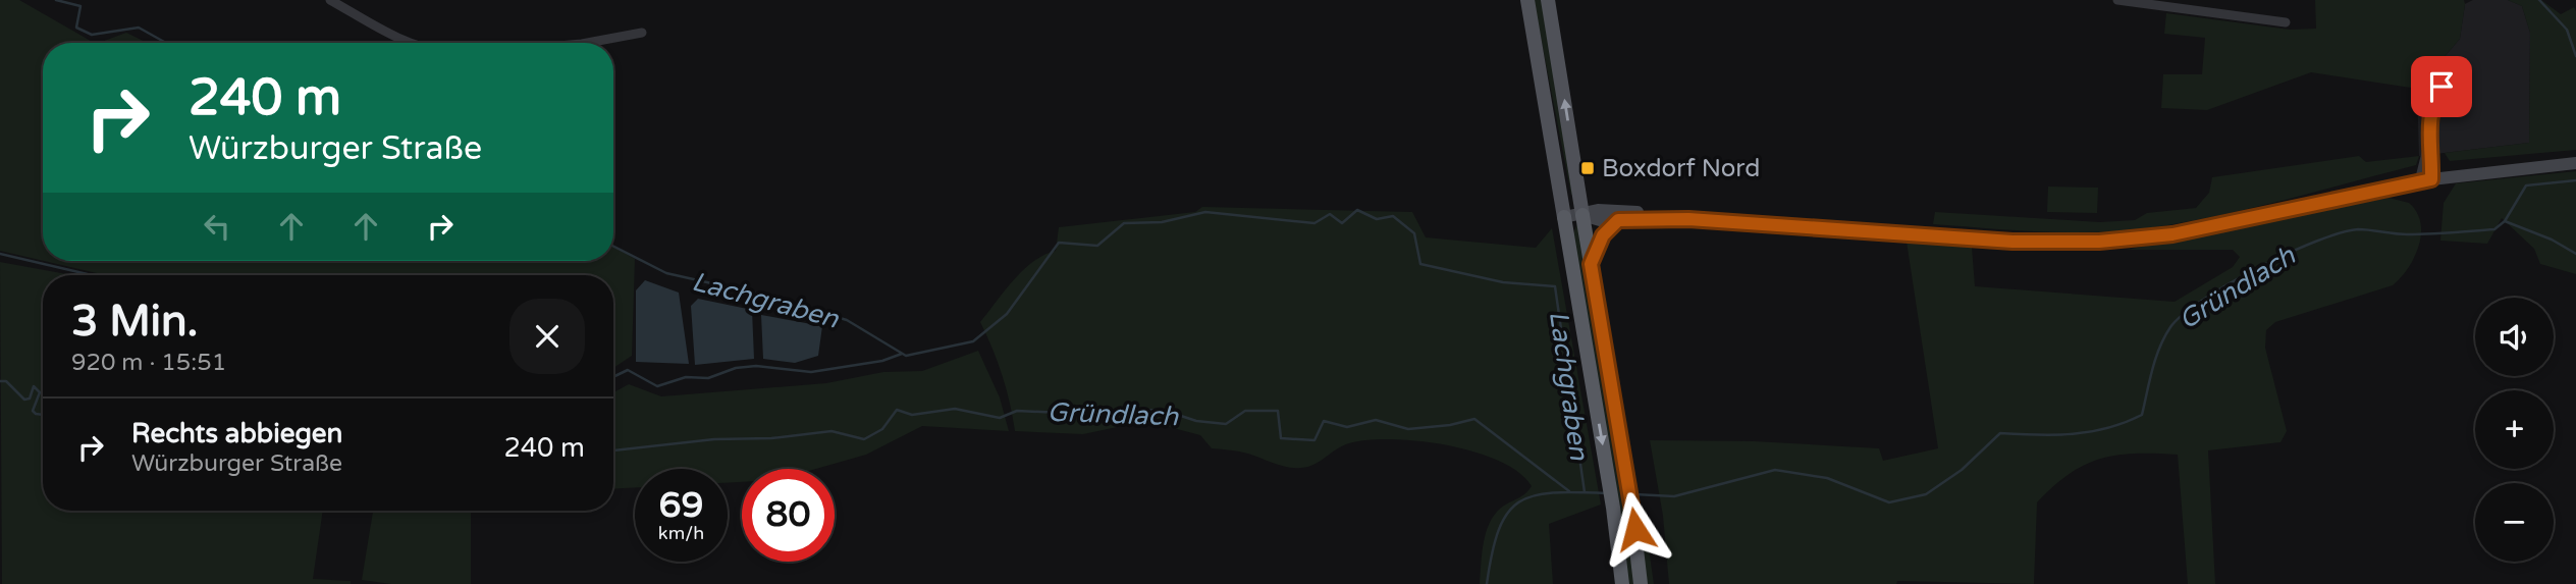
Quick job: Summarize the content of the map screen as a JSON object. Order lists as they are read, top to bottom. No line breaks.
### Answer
{"water":["Gründlach","Lachgraben"],"places":{"transit":["Boxdorf Nord"]},"page":{"turn":["240 m","Würzburger Straße"],"heading":["3 Min.","920 m · 15:51"],"map_buttons":["+","−"],"list":[{"name":"Rechts abbiegen","note":"Würzburger Straße","value":"240 m"}],"speed":"69 km/h","limit":"80"}}
